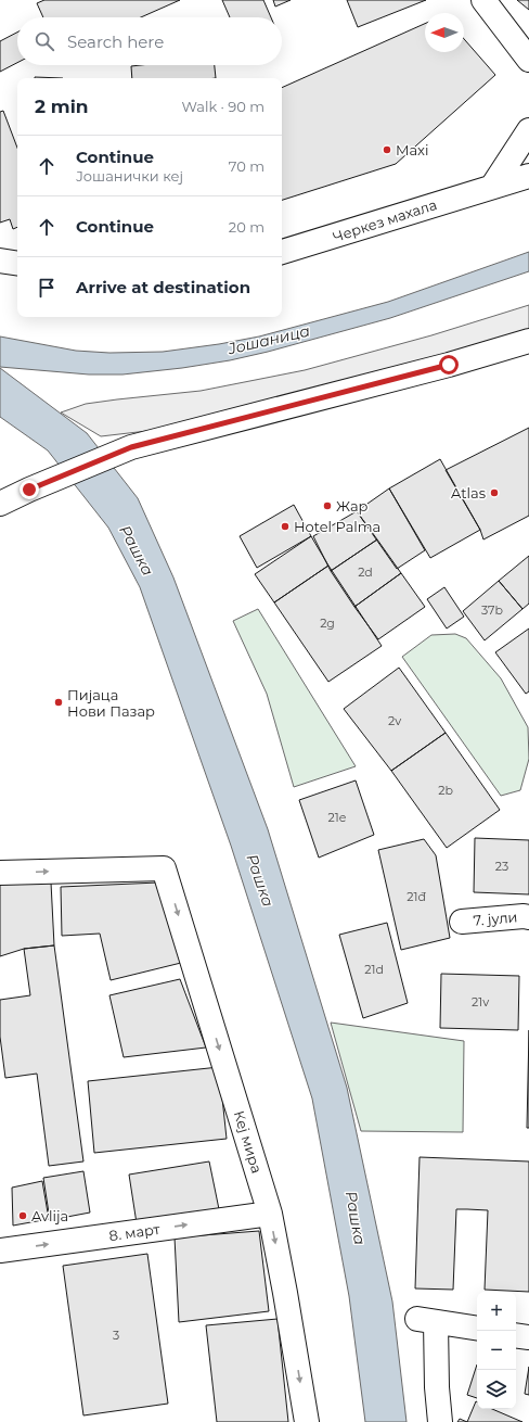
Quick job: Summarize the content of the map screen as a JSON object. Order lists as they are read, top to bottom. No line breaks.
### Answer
{"streets":{"street":["Черкез махала","7. јули","Кеј мира","8. март"]},"crossings":[["Кеј мира","8. март"]],"one_way":["Кеј мира","8. март"],"water":["Јошаница","Рашка"],"places":["Maxi","Atlas","Жар","Hotel Palma","Пијаца Нови Пазар","Avlija"],"house_numbers":["2d","37b","2g","2v","2b","21e","23","21đ","21d","21v","3"],"north":"left","page":{"search":"Search here","heading":["2 min","Walk · 90 m"],"list":[["Continue","Јошанички кеј","70 m"],["Continue","20 m"],"Arrive at destination"],"map_buttons":["+","−"]}}
